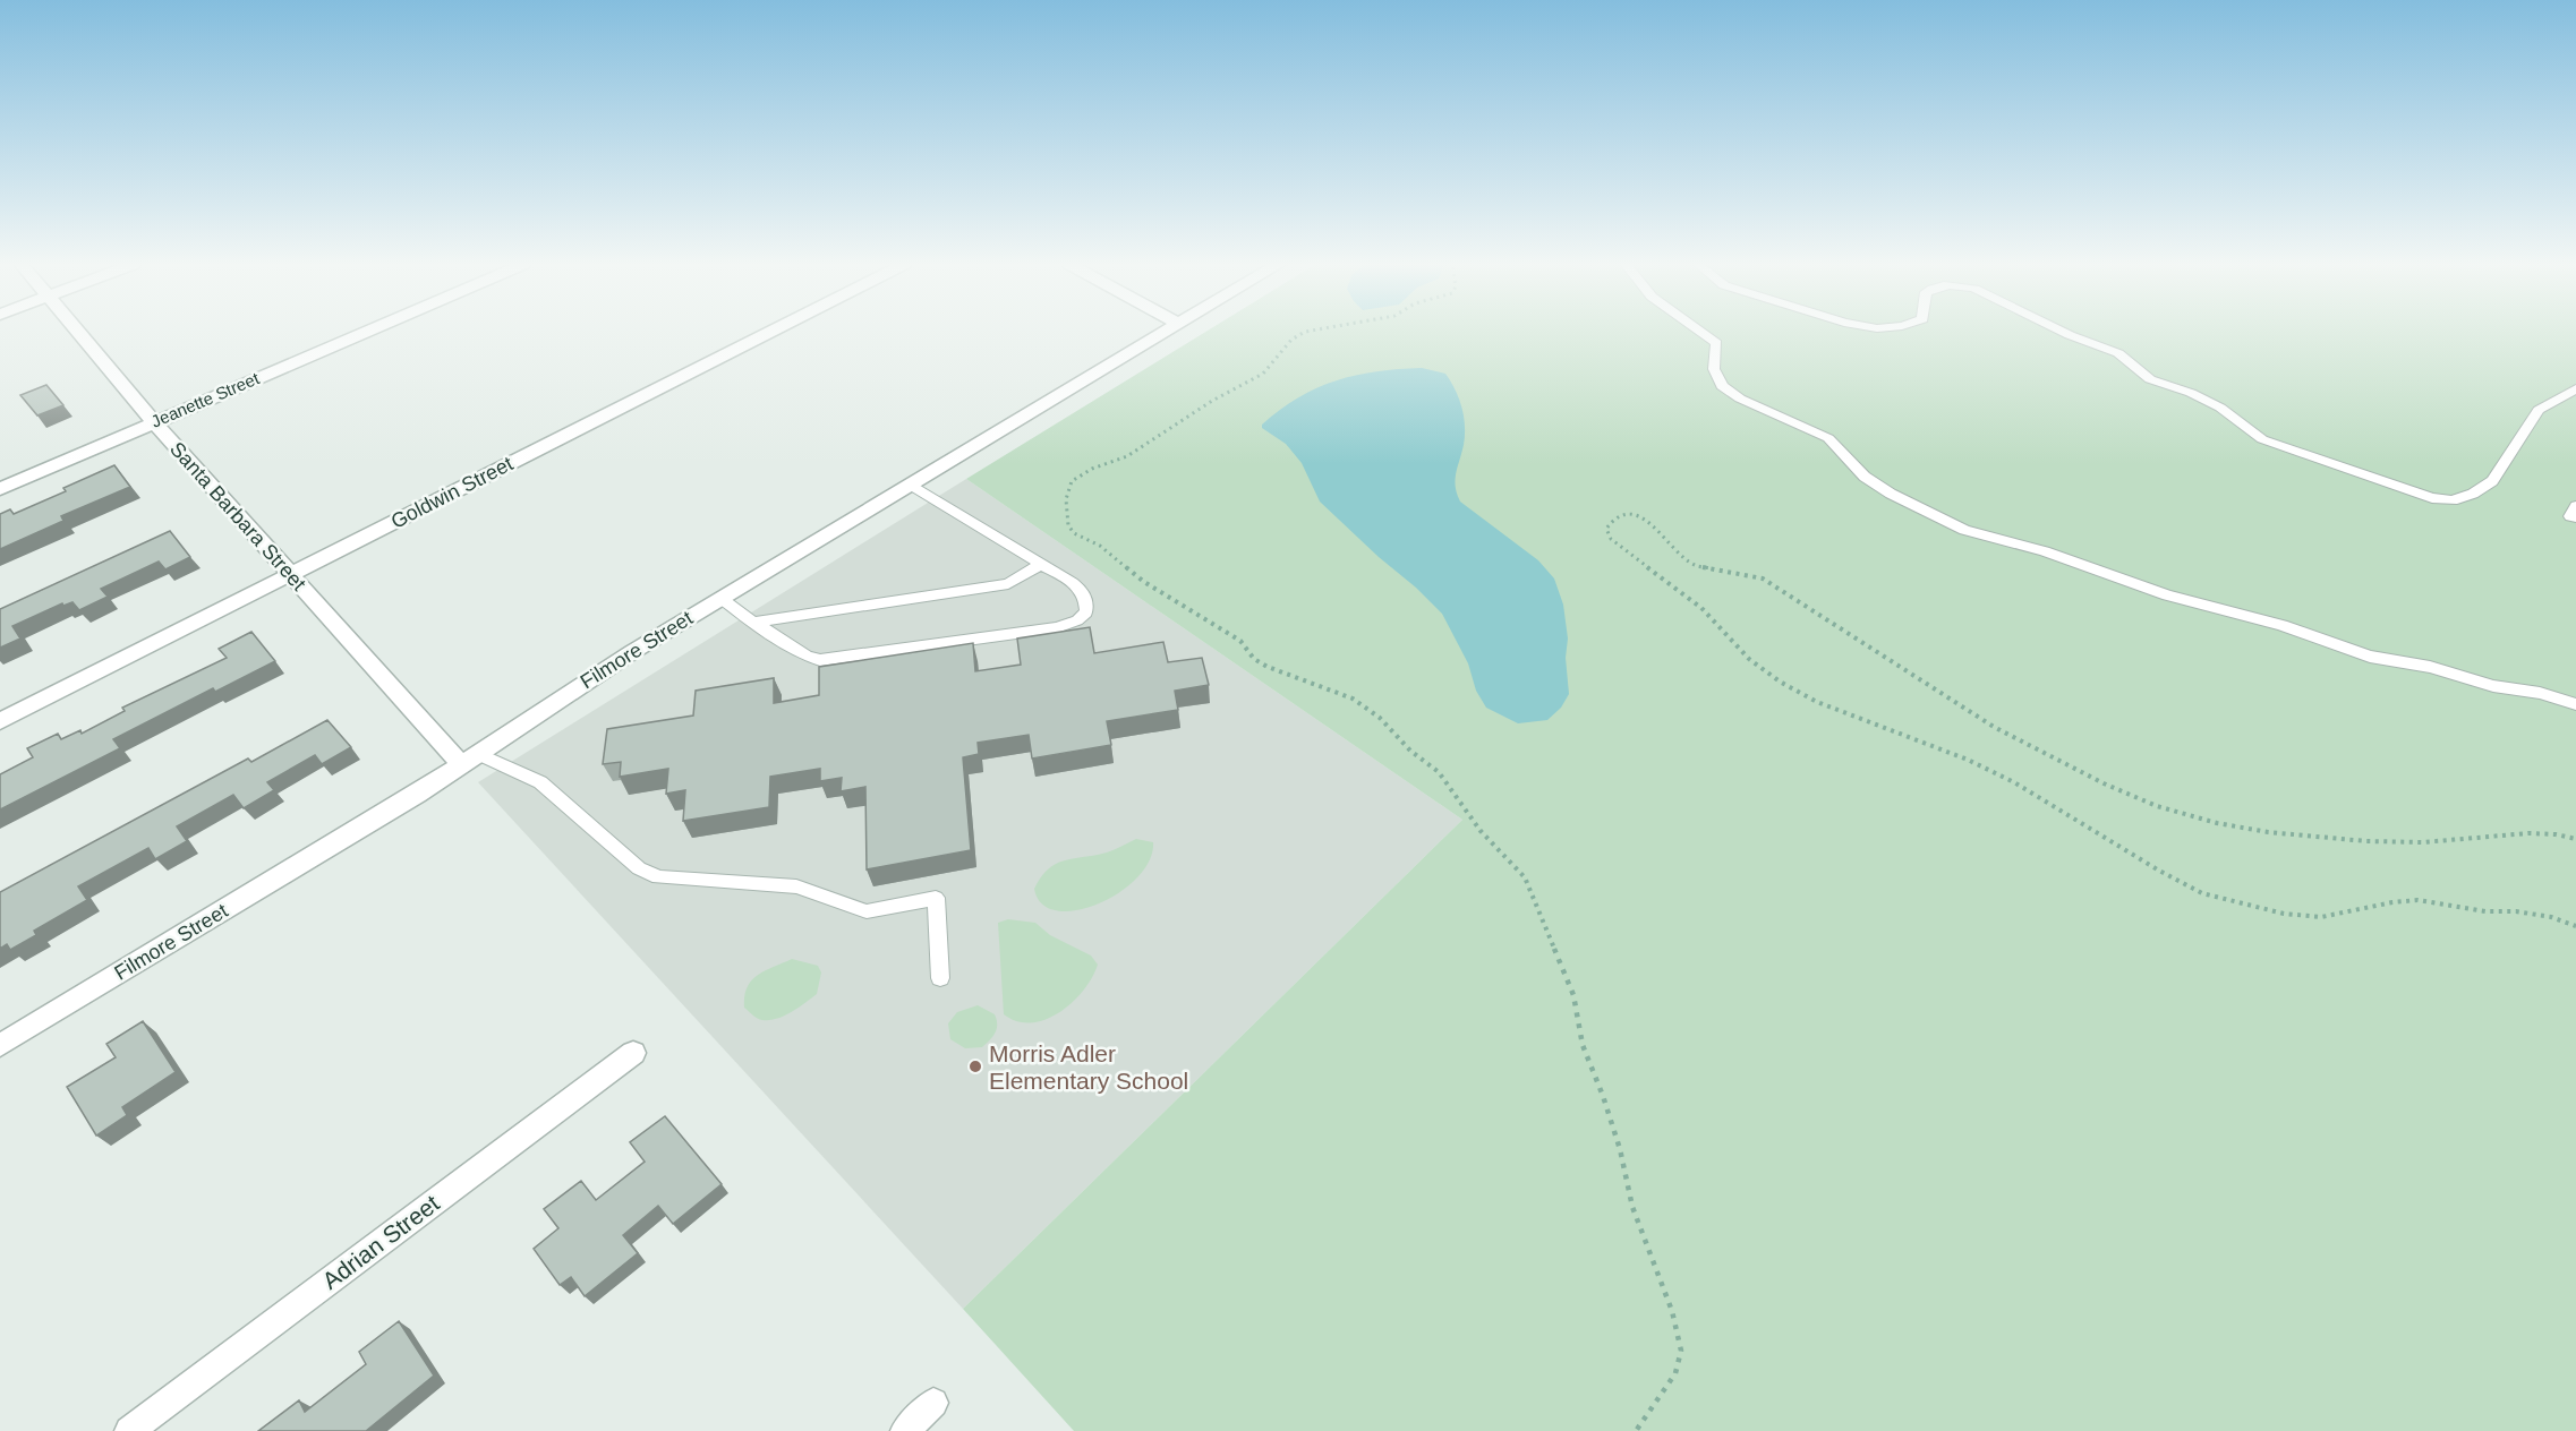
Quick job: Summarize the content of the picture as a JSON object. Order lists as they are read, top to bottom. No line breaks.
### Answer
{"streets":{"street":["Jeanette Street","Goldwin Street","Santa Barbara Street","Filmore Street","Adrian Street"]},"crossings":[["Jeanette Street","Santa Barbara Street"],["Goldwin Street","Santa Barbara Street"],["Santa Barbara Street","Filmore Street"]],"places":["Morris Adler Elementary School"]}
